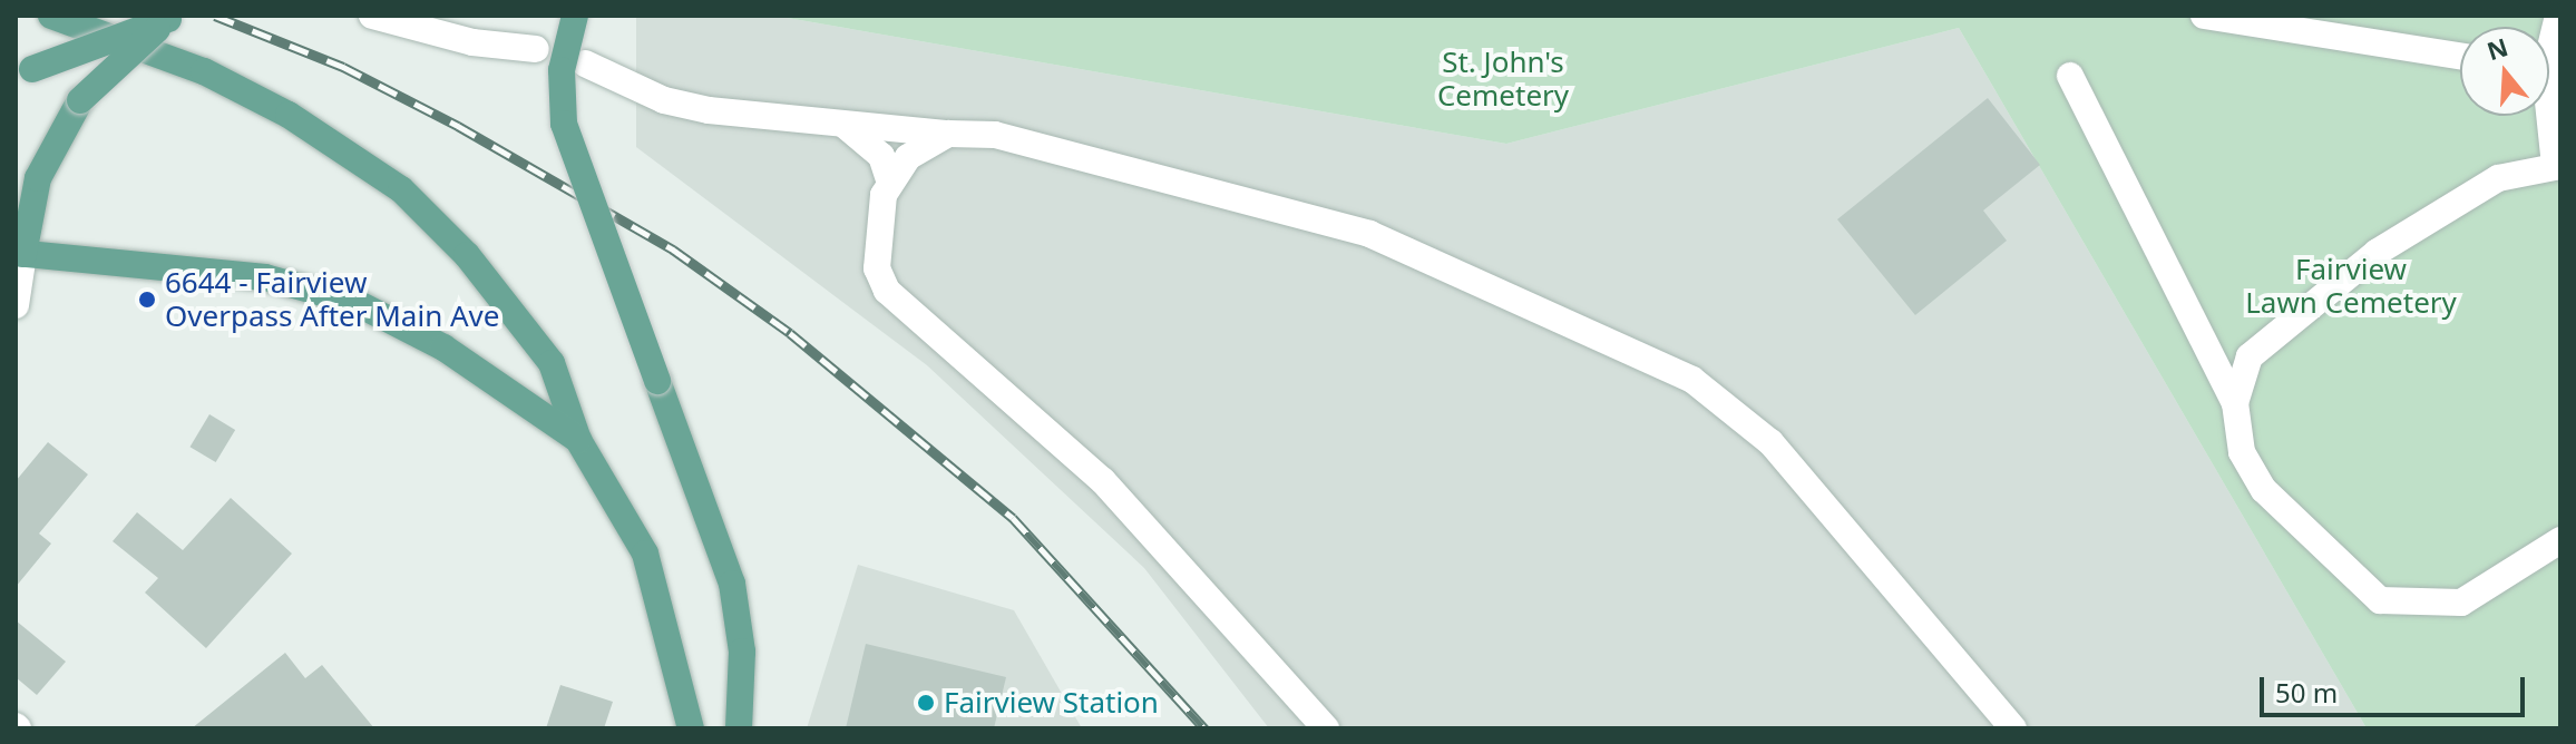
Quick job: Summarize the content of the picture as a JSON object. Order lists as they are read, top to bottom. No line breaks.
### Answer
{"parks":["St. John's Cemetery","Fairview Lawn Cemetery"],"places":["6644 - Fairview Overpass After Main Ave","Fairview Station"],"scale_bar":"50 m","north":"top"}
